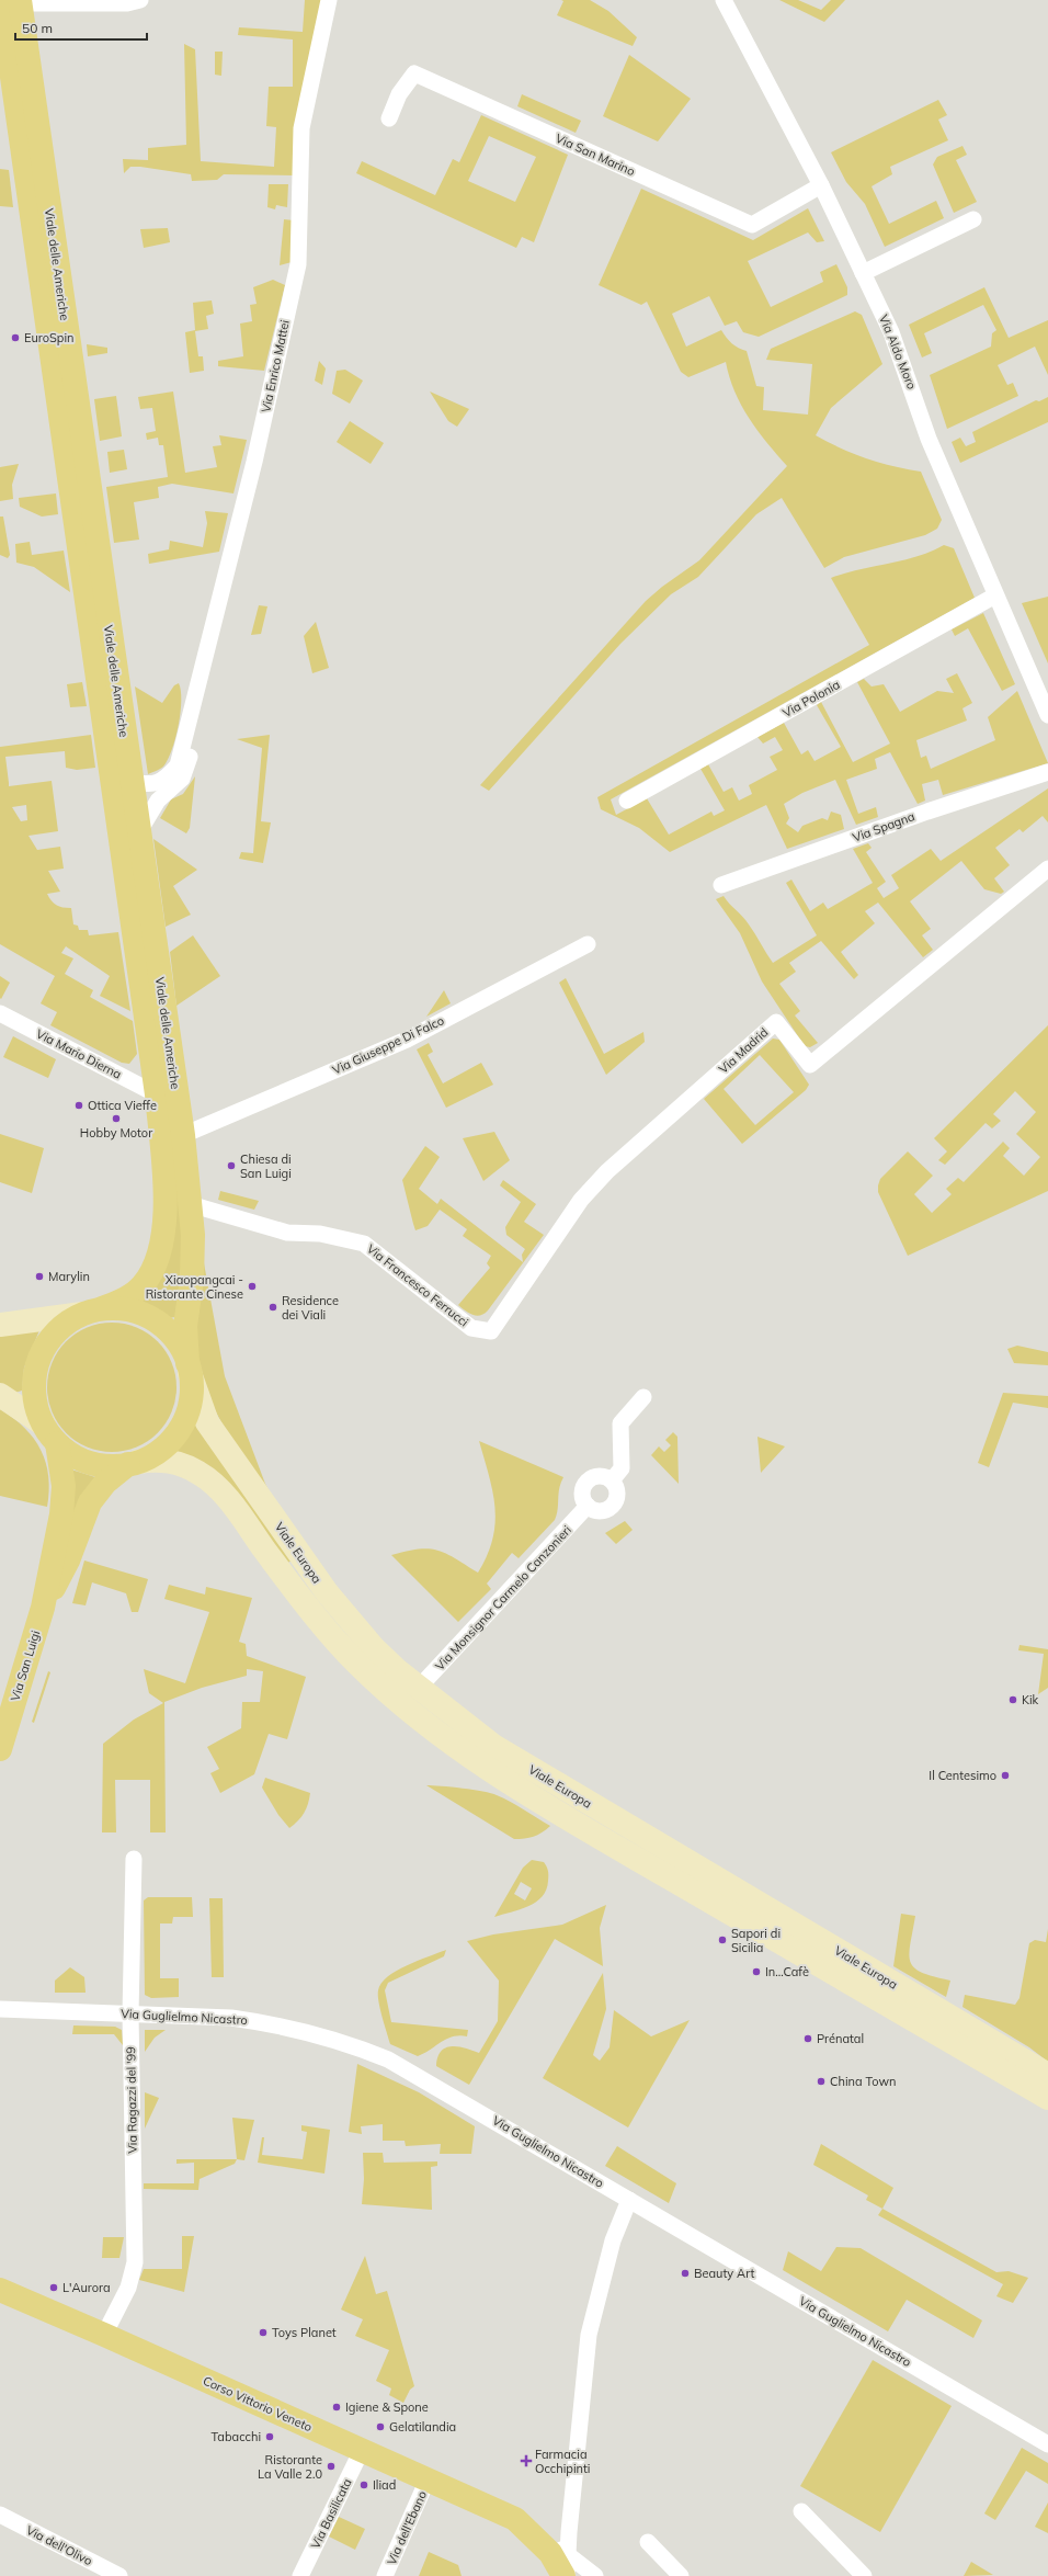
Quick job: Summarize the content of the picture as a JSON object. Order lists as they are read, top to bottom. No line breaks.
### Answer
{"streets":{"main road":["Viale delle Americhe","Viale Europa","Via San Luigi","Corso Vittorio Veneto"],"street":["Via San Marino","Via Aldo Moro","Via Enrico Mattei","Via Polonia","Via Spagna","Via Giuseppe Di Falco","Via Madrid","Via Mario Dierna","Via Francesco Ferrucci","Via Monsignor Carmelo Canzonieri","Via Guglielmo Nicastro","Via Ragazzi del '99","Via Basilicata","Via dell'Ebano","Via dell'Olivo"]},"crossings":[["Via San Marino","Via Aldo Moro"],["Viale delle Americhe","Via Enrico Mattei"],["Viale delle Americhe","Via Giuseppe Di Falco"],["Viale delle Americhe","Via Mario Dierna"],["Viale delle Americhe","Via Francesco Ferrucci"],["Viale delle Americhe","Viale Europa"],["Via Aldo Moro","Via Polonia"],["Via Madrid","Via Francesco Ferrucci"],["Viale Europa","Via Monsignor Carmelo Canzonieri"],["Via Guglielmo Nicastro","Via Ragazzi del '99"],["Via Ragazzi del '99","Corso Vittorio Veneto"],["Corso Vittorio Veneto","Via Basilicata"],["Corso Vittorio Veneto","Via dell'Ebano"]],"places":{"other":["EuroSpin","Ottica Vieffe","Hobby Motor","Chiesa di San Luigi","Marylin","Xiaopangcai - Ristorante Cinese","Residence dei Viali","Kik","Il Centesimo","Sapori di Sicilia","In...Cafè","Prénatal","China Town","Beauty Art","L'Aurora","Toys Planet","Igiene & Spone","Gelatilandia","Tabacchi","Ristorante La Valle 2.0","Iliad"],"health":["Farmacia Occhipinti"]},"scale_bar":"50 m"}
